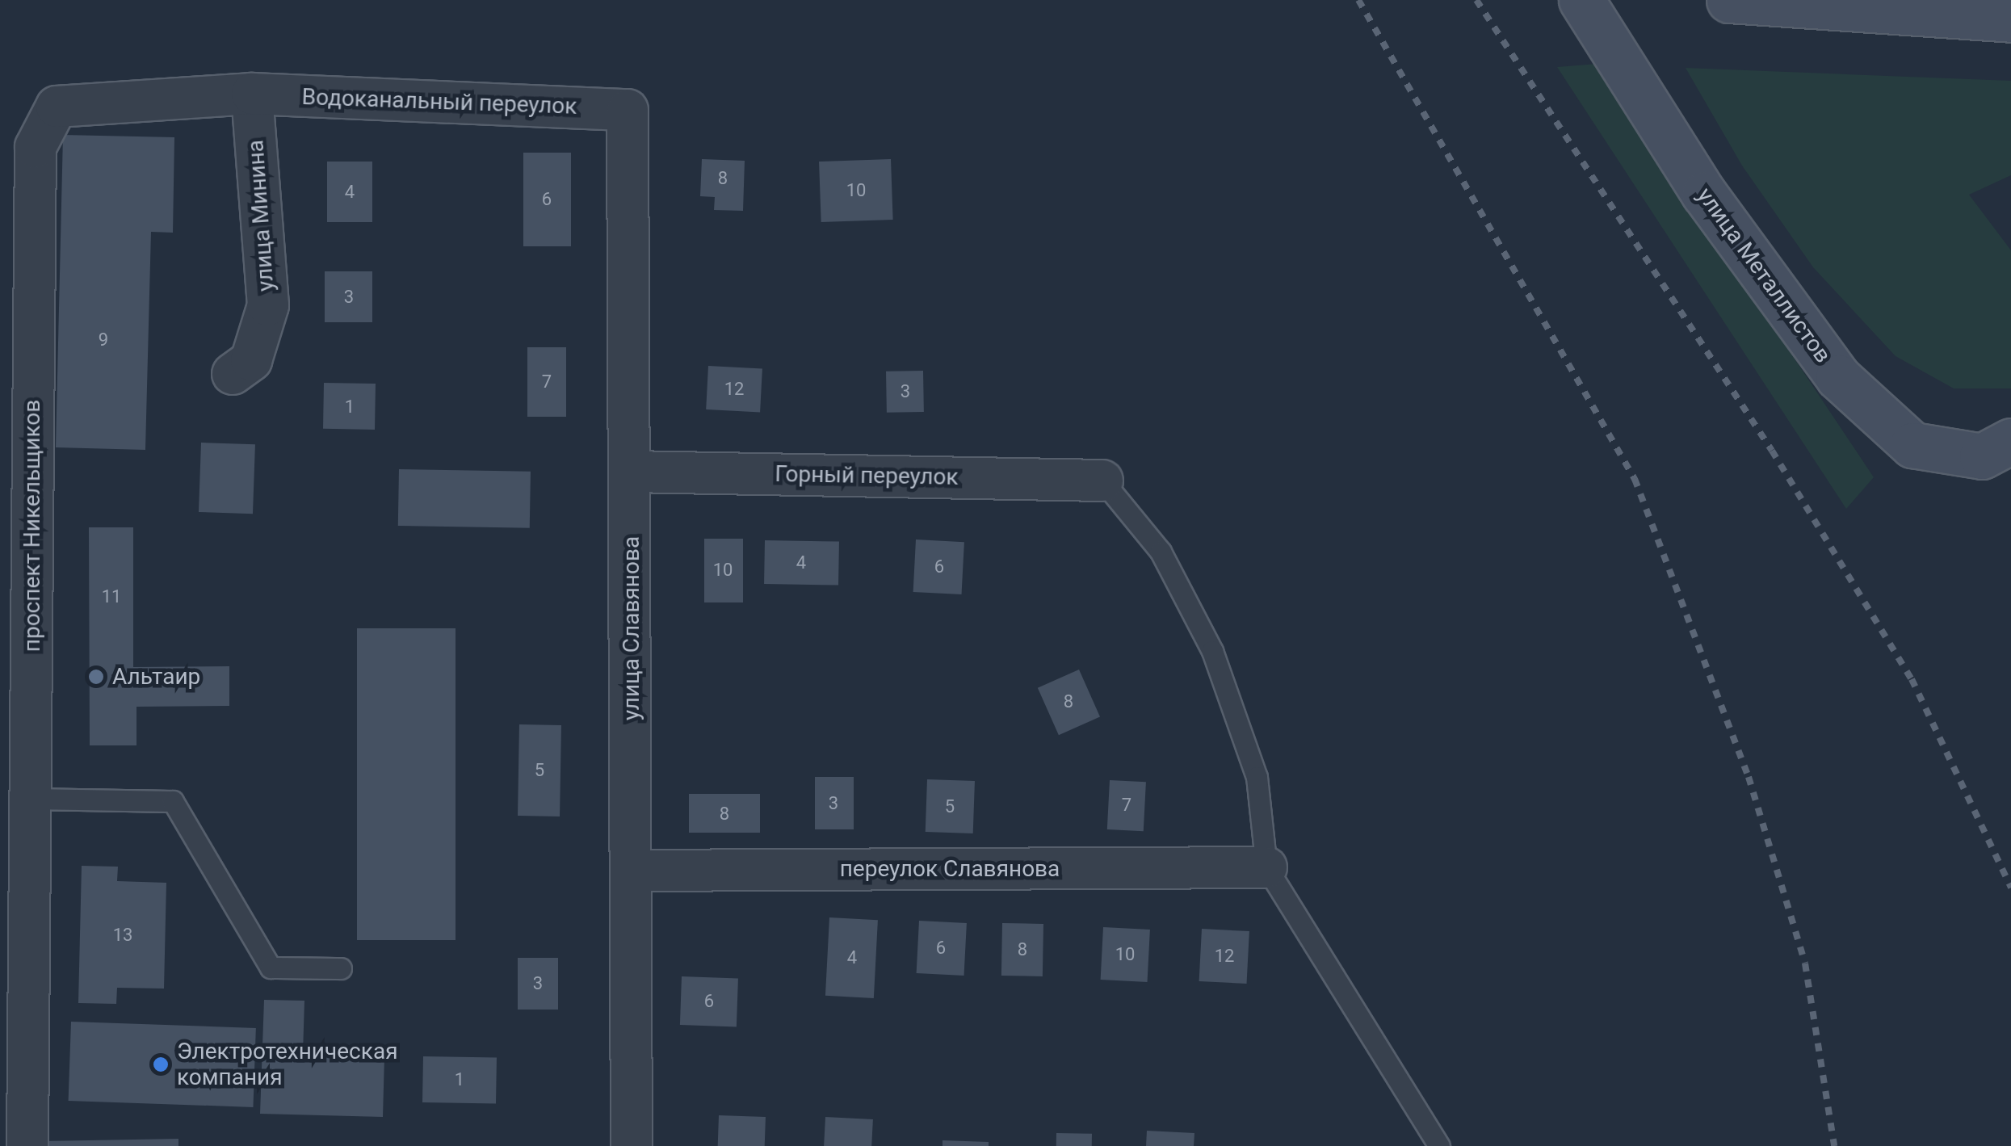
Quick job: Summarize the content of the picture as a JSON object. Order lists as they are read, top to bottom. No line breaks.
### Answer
{"streets":{"main road":["улица Металлистов"],"street":["Водоканальный переулок","улица Минина","Горный переулок","проспект Никельщиков","улица Славянова","переулок Славянова"]},"crossings":[["Водоканальный переулок","улица Минина"],["Водоканальный переулок","проспект Никельщиков"],["Водоканальный переулок","улица Славянова"],["улица Минина","проспект Никельщиков"],["Горный переулок","улица Славянова"],["улица Славянова","переулок Славянова"]],"places":["Альтаир","Электротехническая компания"],"house_numbers":["8","10","4","6","3","9","7","12","3","1","4","6","10","11","8","5","3","7","5","8","13","6","8","10","12","4","3","6","1"]}
